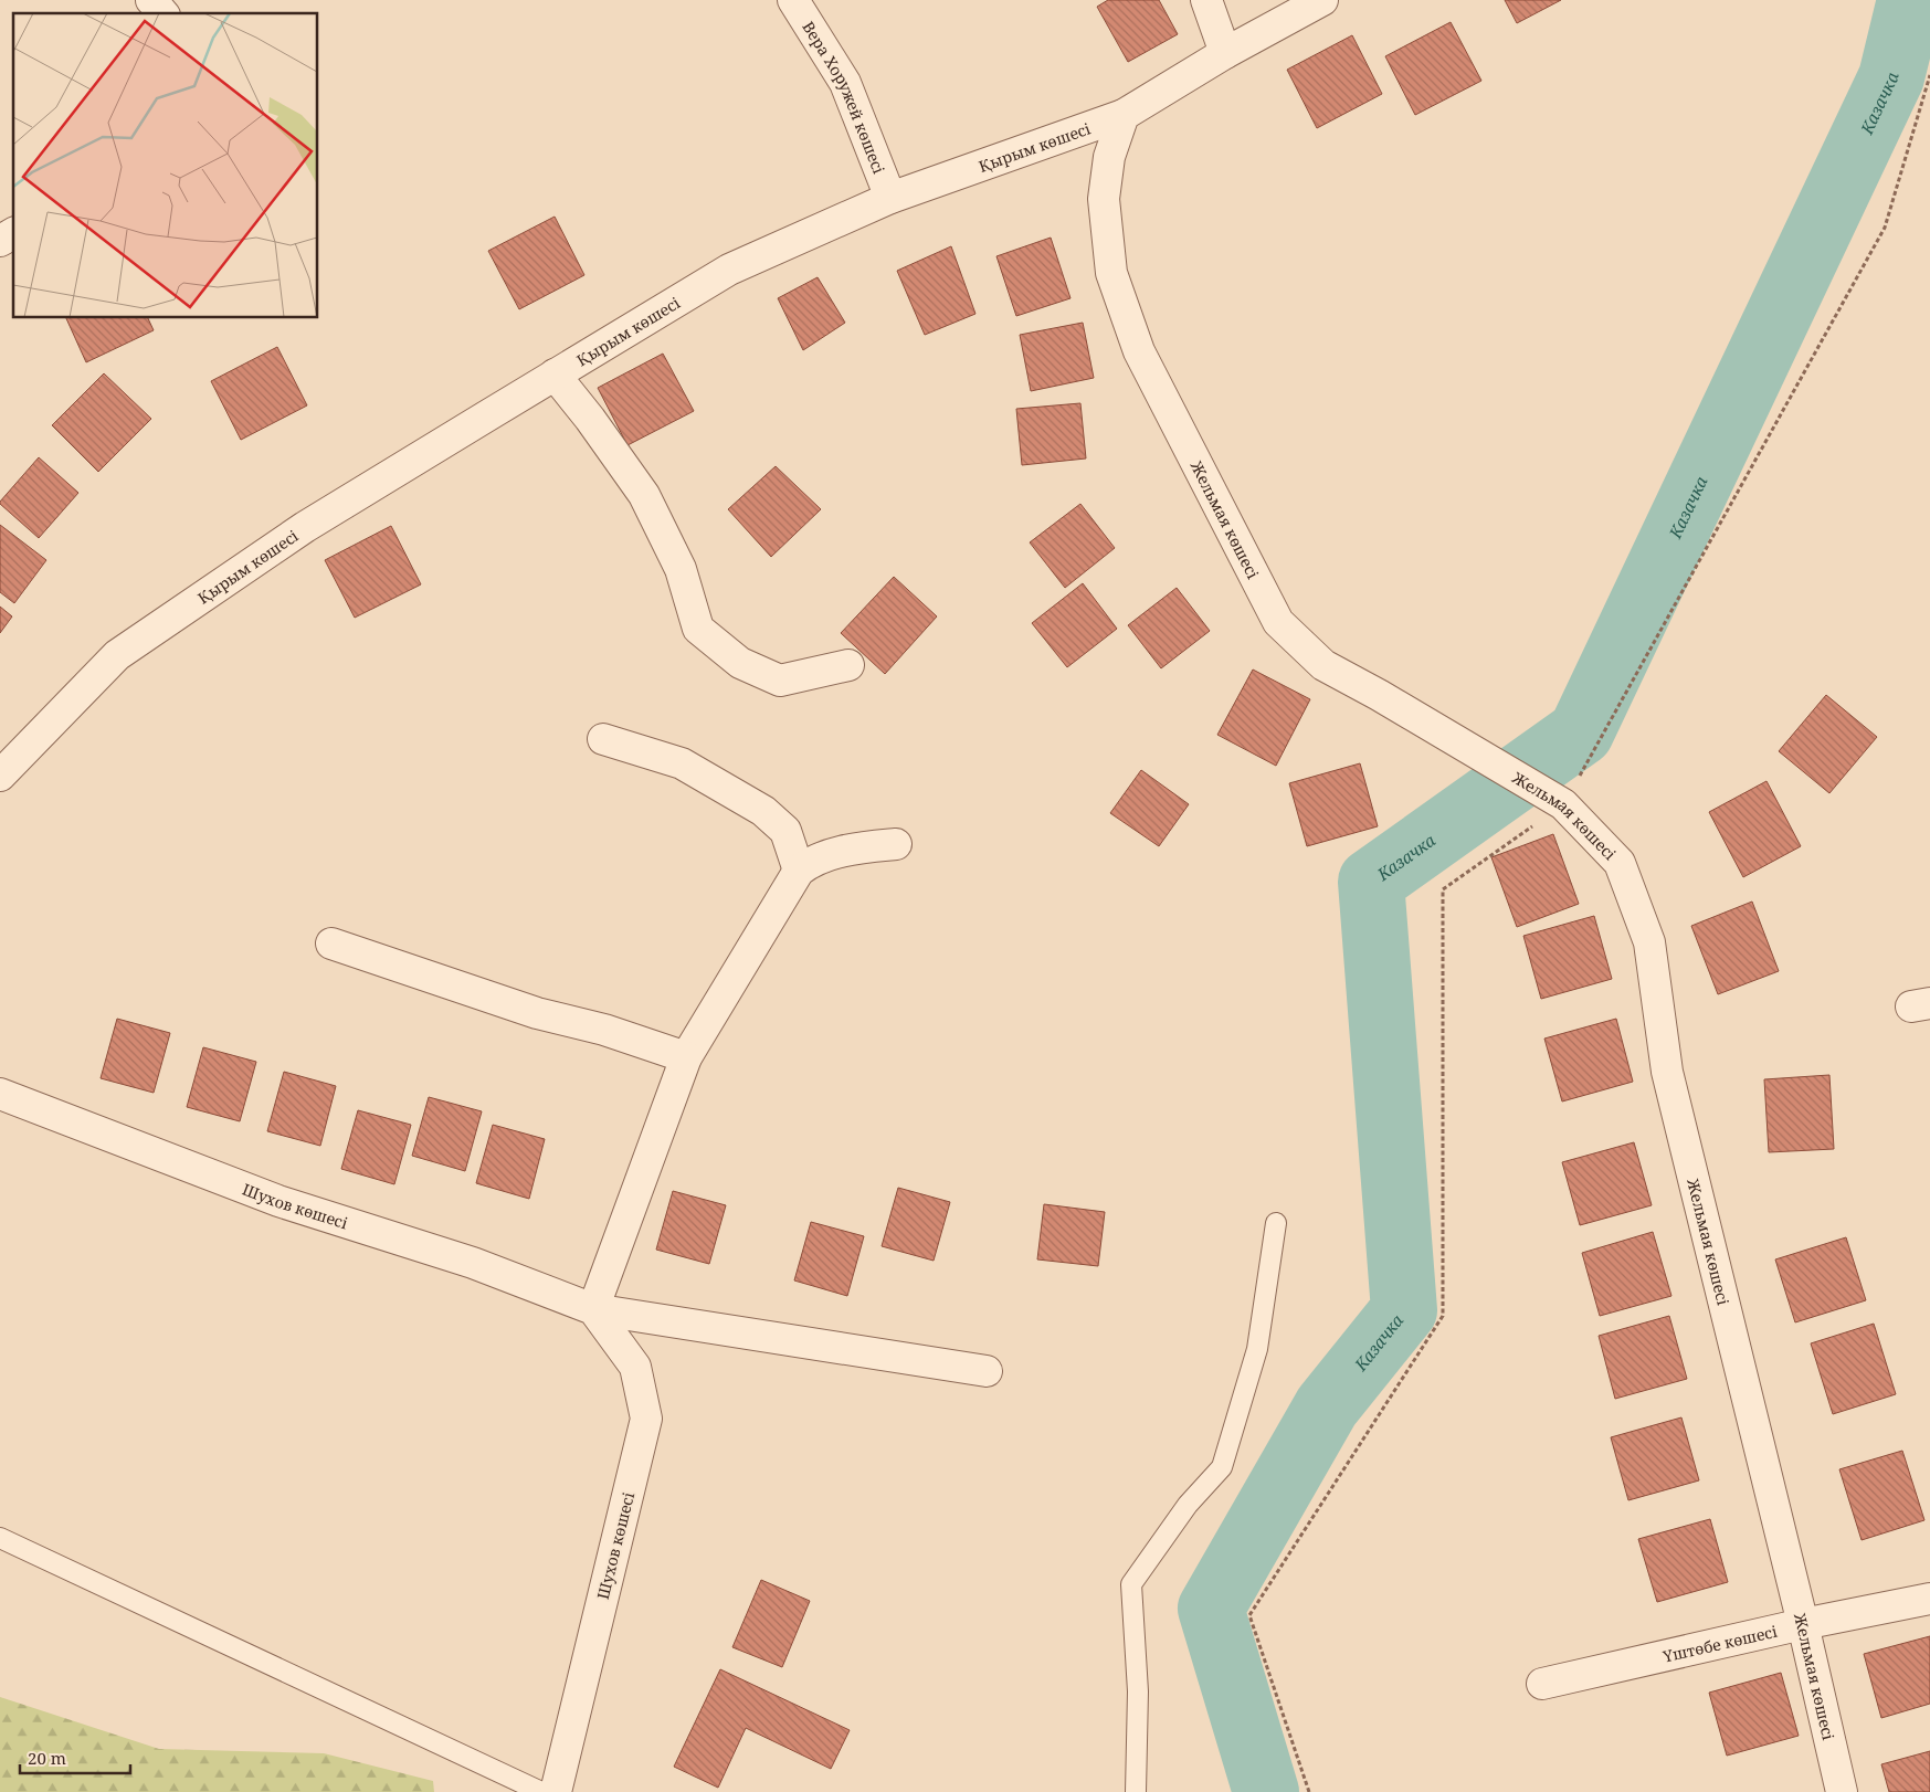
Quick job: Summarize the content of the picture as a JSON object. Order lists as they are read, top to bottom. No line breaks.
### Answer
{"streets":{"street":["Вера Хоружей көшесі","Қырым көшесі","Жельмая көшесі","Шухов көшесі","Үштөбе көшесі"]},"crossings":[["Вера Хоружей көшесі","Қырым көшесі"],["Қырым көшесі","Жельмая көшесі"],["Жельмая көшесі","Үштөбе көшесі"]],"water":["Казачка"],"scale_bar":"20 m"}
